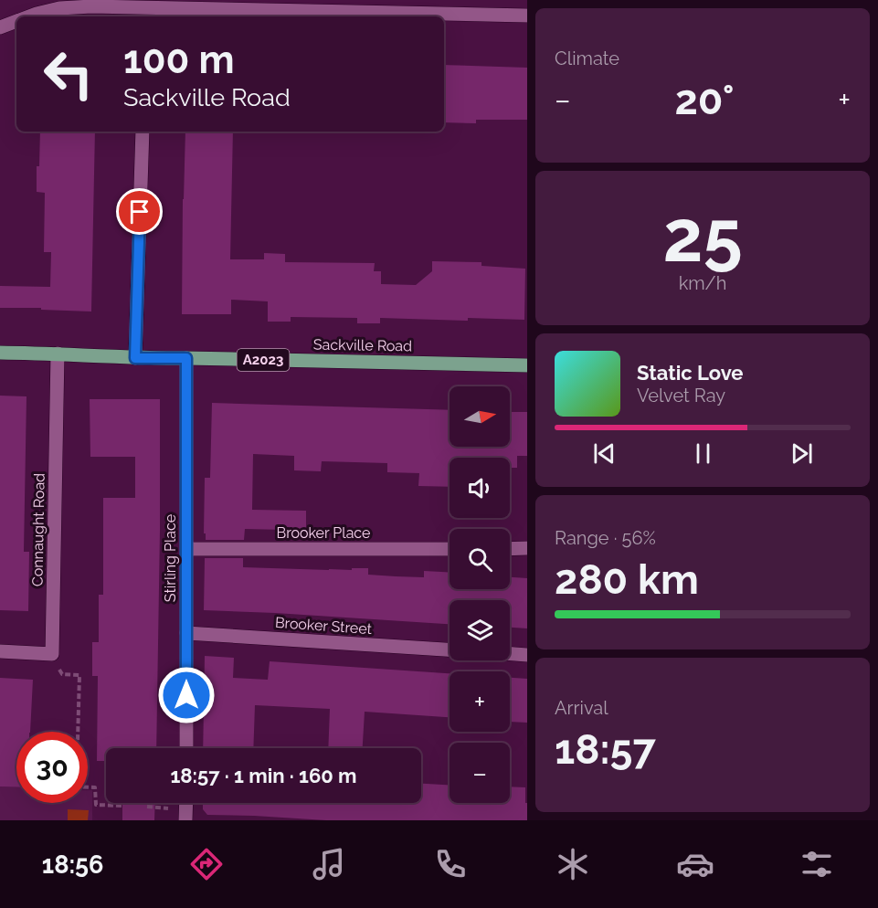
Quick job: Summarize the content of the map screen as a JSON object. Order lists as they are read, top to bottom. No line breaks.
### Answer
{"streets":{"main road":["Sackville Road","A2023"],"street":["Connaught Road","Brooker Place","Stirling Place","Brooker Street"]},"crossings":[["Sackville Road","Connaught Road"],["Sackville Road","Stirling Place"],["Brooker Place","Stirling Place"],["Stirling Place","Brooker Street"]],"north":"right","page":{"tile":["Climate",["25","km/h"],["Range · 56%","280 km"],["Arrival","18:57"]],"turn":["100 m","Sackville Road"],"heat":["−","20°","+"],"song":["Static Love","Velvet Ray"],"map_buttons":["+","−"],"limit":"30","trip":"18:57 · 1 min · 160 m","tabs":"18:56"}}
